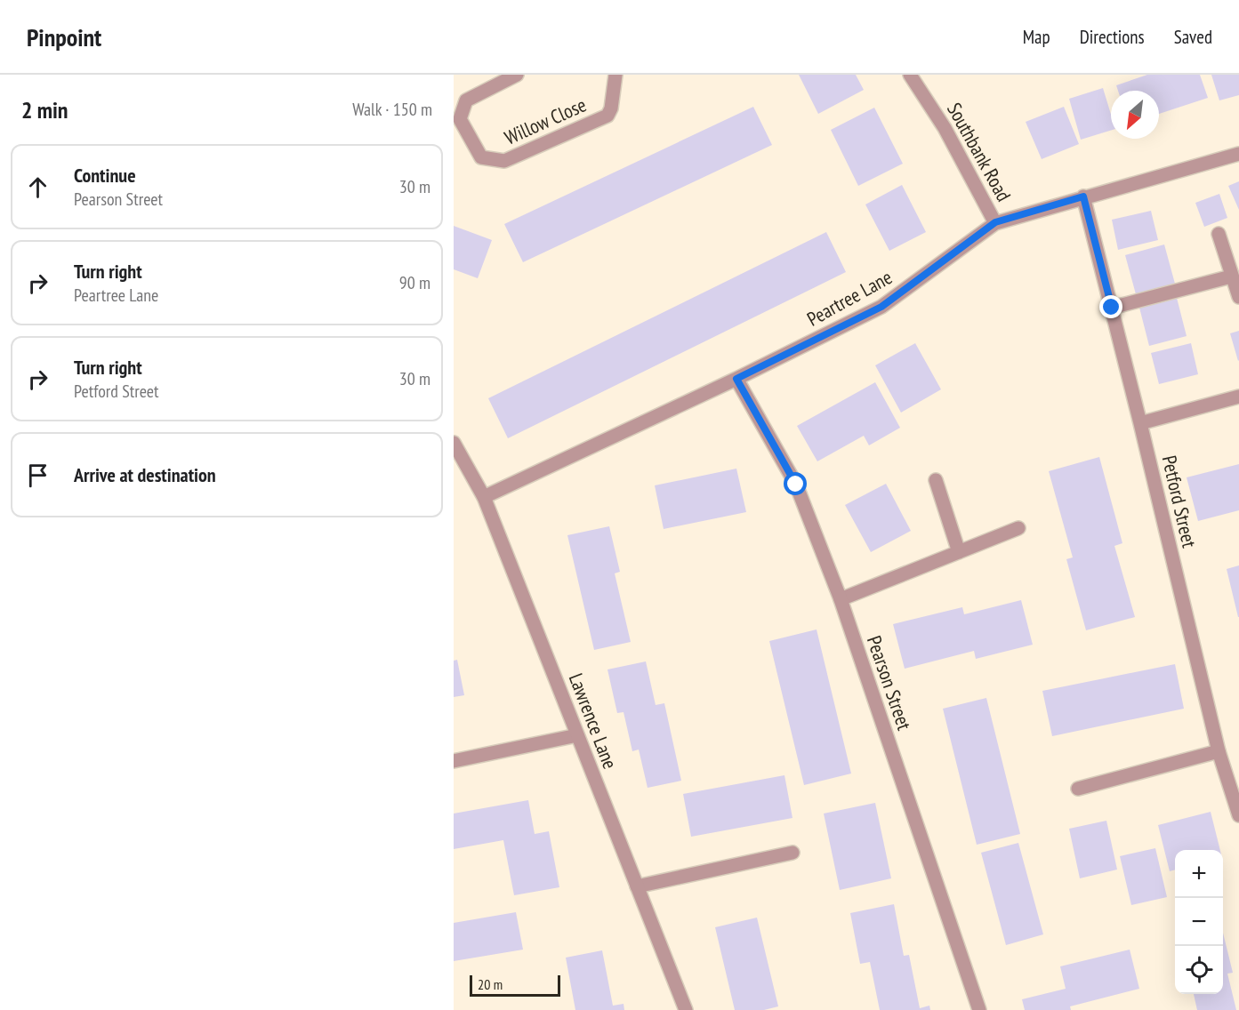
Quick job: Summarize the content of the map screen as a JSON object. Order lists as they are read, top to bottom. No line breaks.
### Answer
{"streets":{"street":["Willow Close","Southbank Road","Peartree Lane","Petford Street","Pearson Street","Lawrence Lane"]},"crossings":[["Southbank Road","Peartree Lane"],["Peartree Lane","Petford Street"],["Peartree Lane","Pearson Street"],["Peartree Lane","Lawrence Lane"]],"scale_bar":"20 m","north":"bottom left","page":{"header":"Pinpoint","nav":["Map","Directions","Saved"],"heading":["2 min","Walk · 150 m"],"list":[["Continue","Pearson Street","30 m"],["Turn right","Peartree Lane","90 m"],["Turn right","Petford Street","30 m"],"Arrive at destination"],"map_buttons":["+","−"],"scale":"20 m"}}
